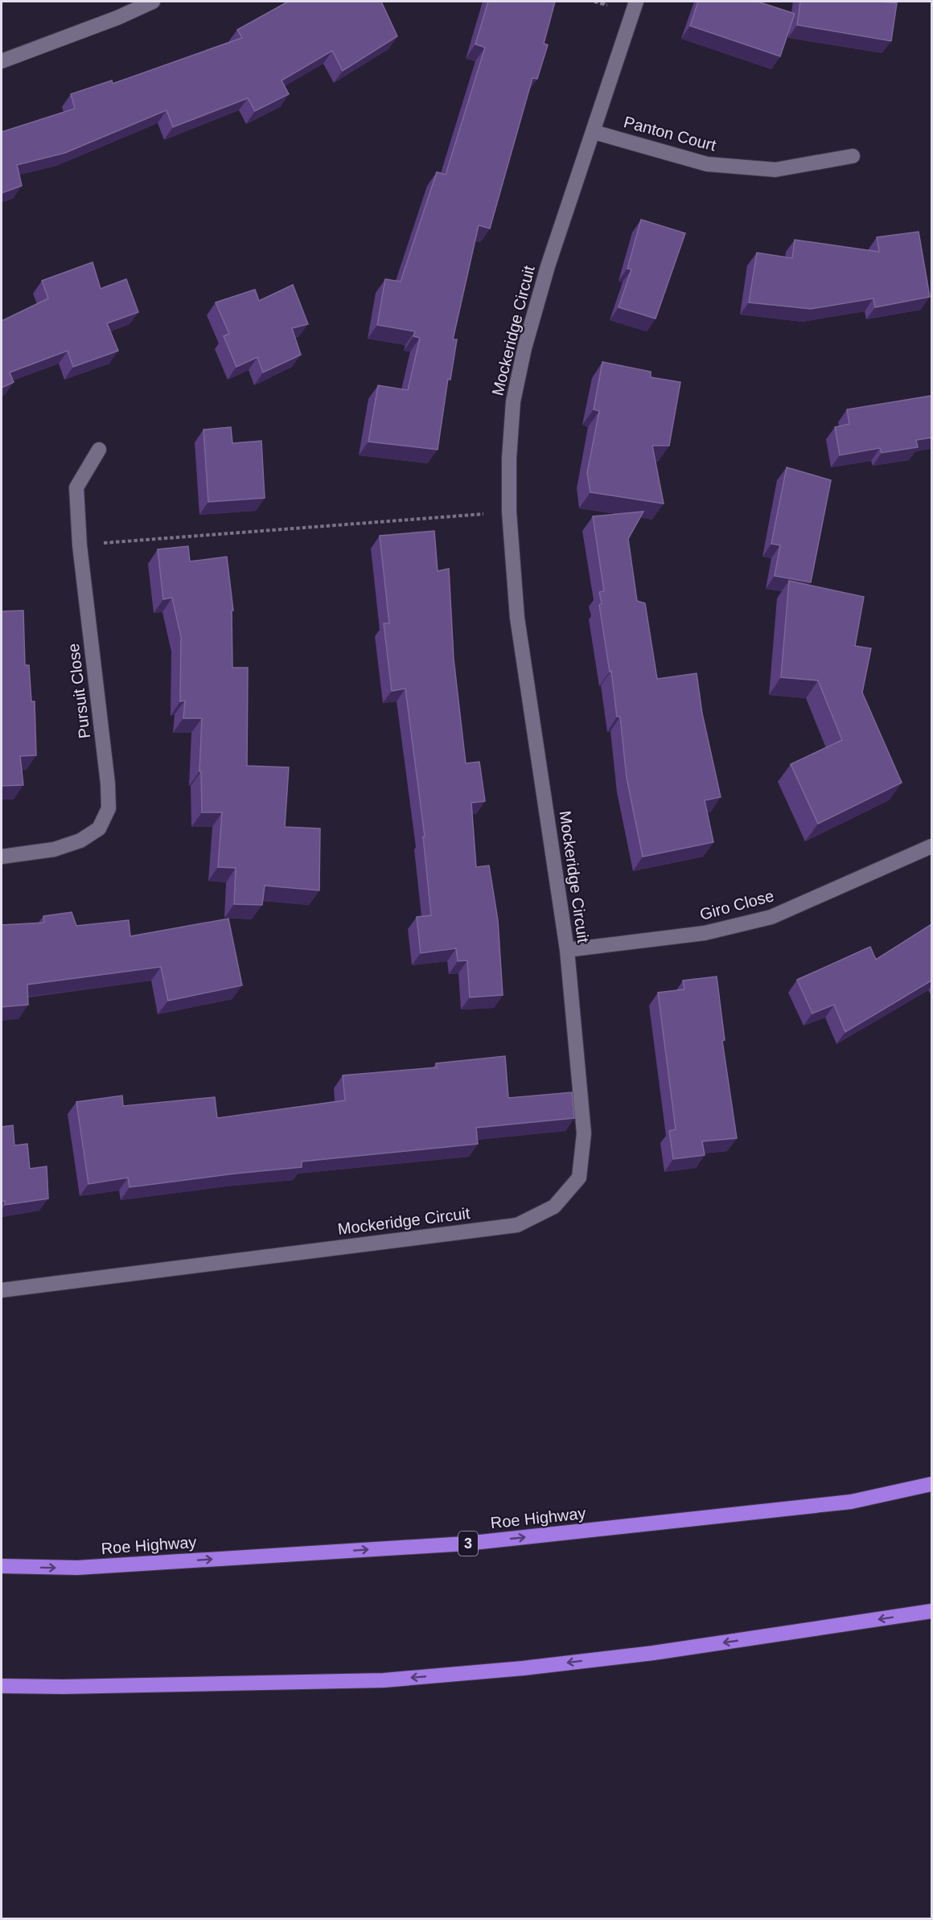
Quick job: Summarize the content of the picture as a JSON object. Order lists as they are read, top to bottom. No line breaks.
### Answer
{"streets":{"highway":["Roe Highway","3"],"street":["Panton Court","Mockeridge Circuit","Pursuit Close","Giro Close"]},"crossings":[["Panton Court","Mockeridge Circuit"],["Mockeridge Circuit","Giro Close"]]}
